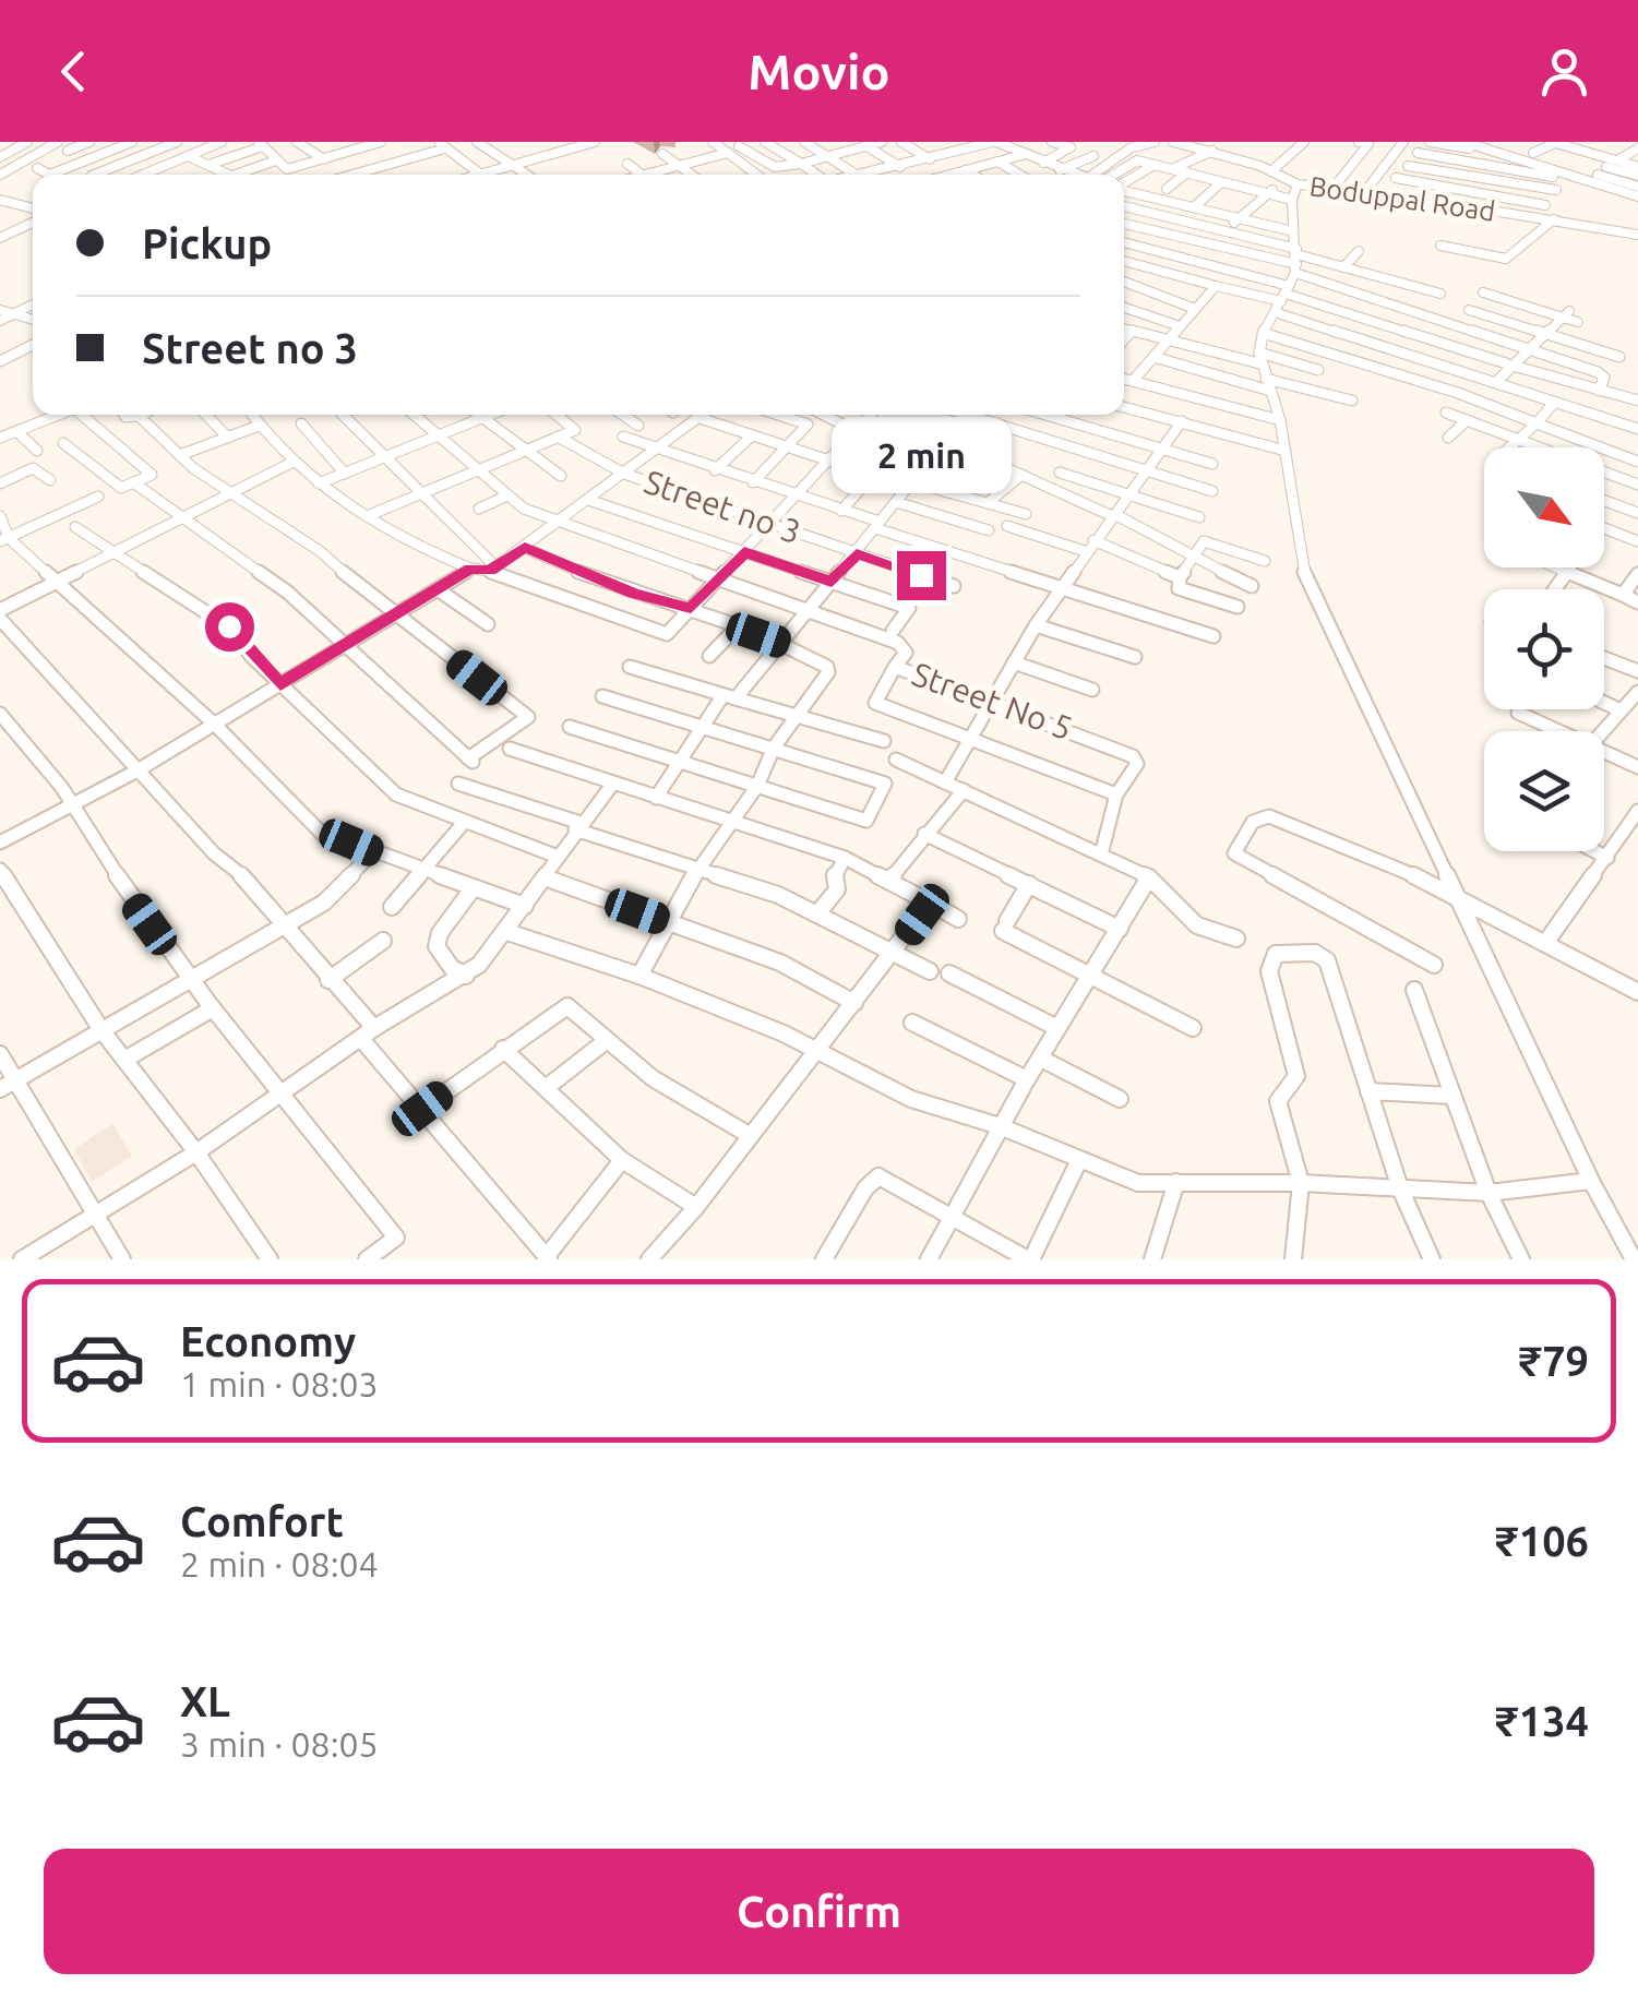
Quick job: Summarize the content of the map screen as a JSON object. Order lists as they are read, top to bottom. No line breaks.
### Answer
{"streets":{"street":["Boduppal Road","Street no 3","Street No 5"]},"north":"bottom right","page":{"header":"Movio","banner":["Pickup","Street no 3"],"bubble":"2 min","list":[{"name":"Economy","note":"1 min · 08:03","value":"₹79"},{"name":"Comfort","note":"2 min · 08:04","value":"₹106"},{"name":"XL","note":"3 min · 08:05","value":"₹134"}],"buttons":"Confirm"}}
